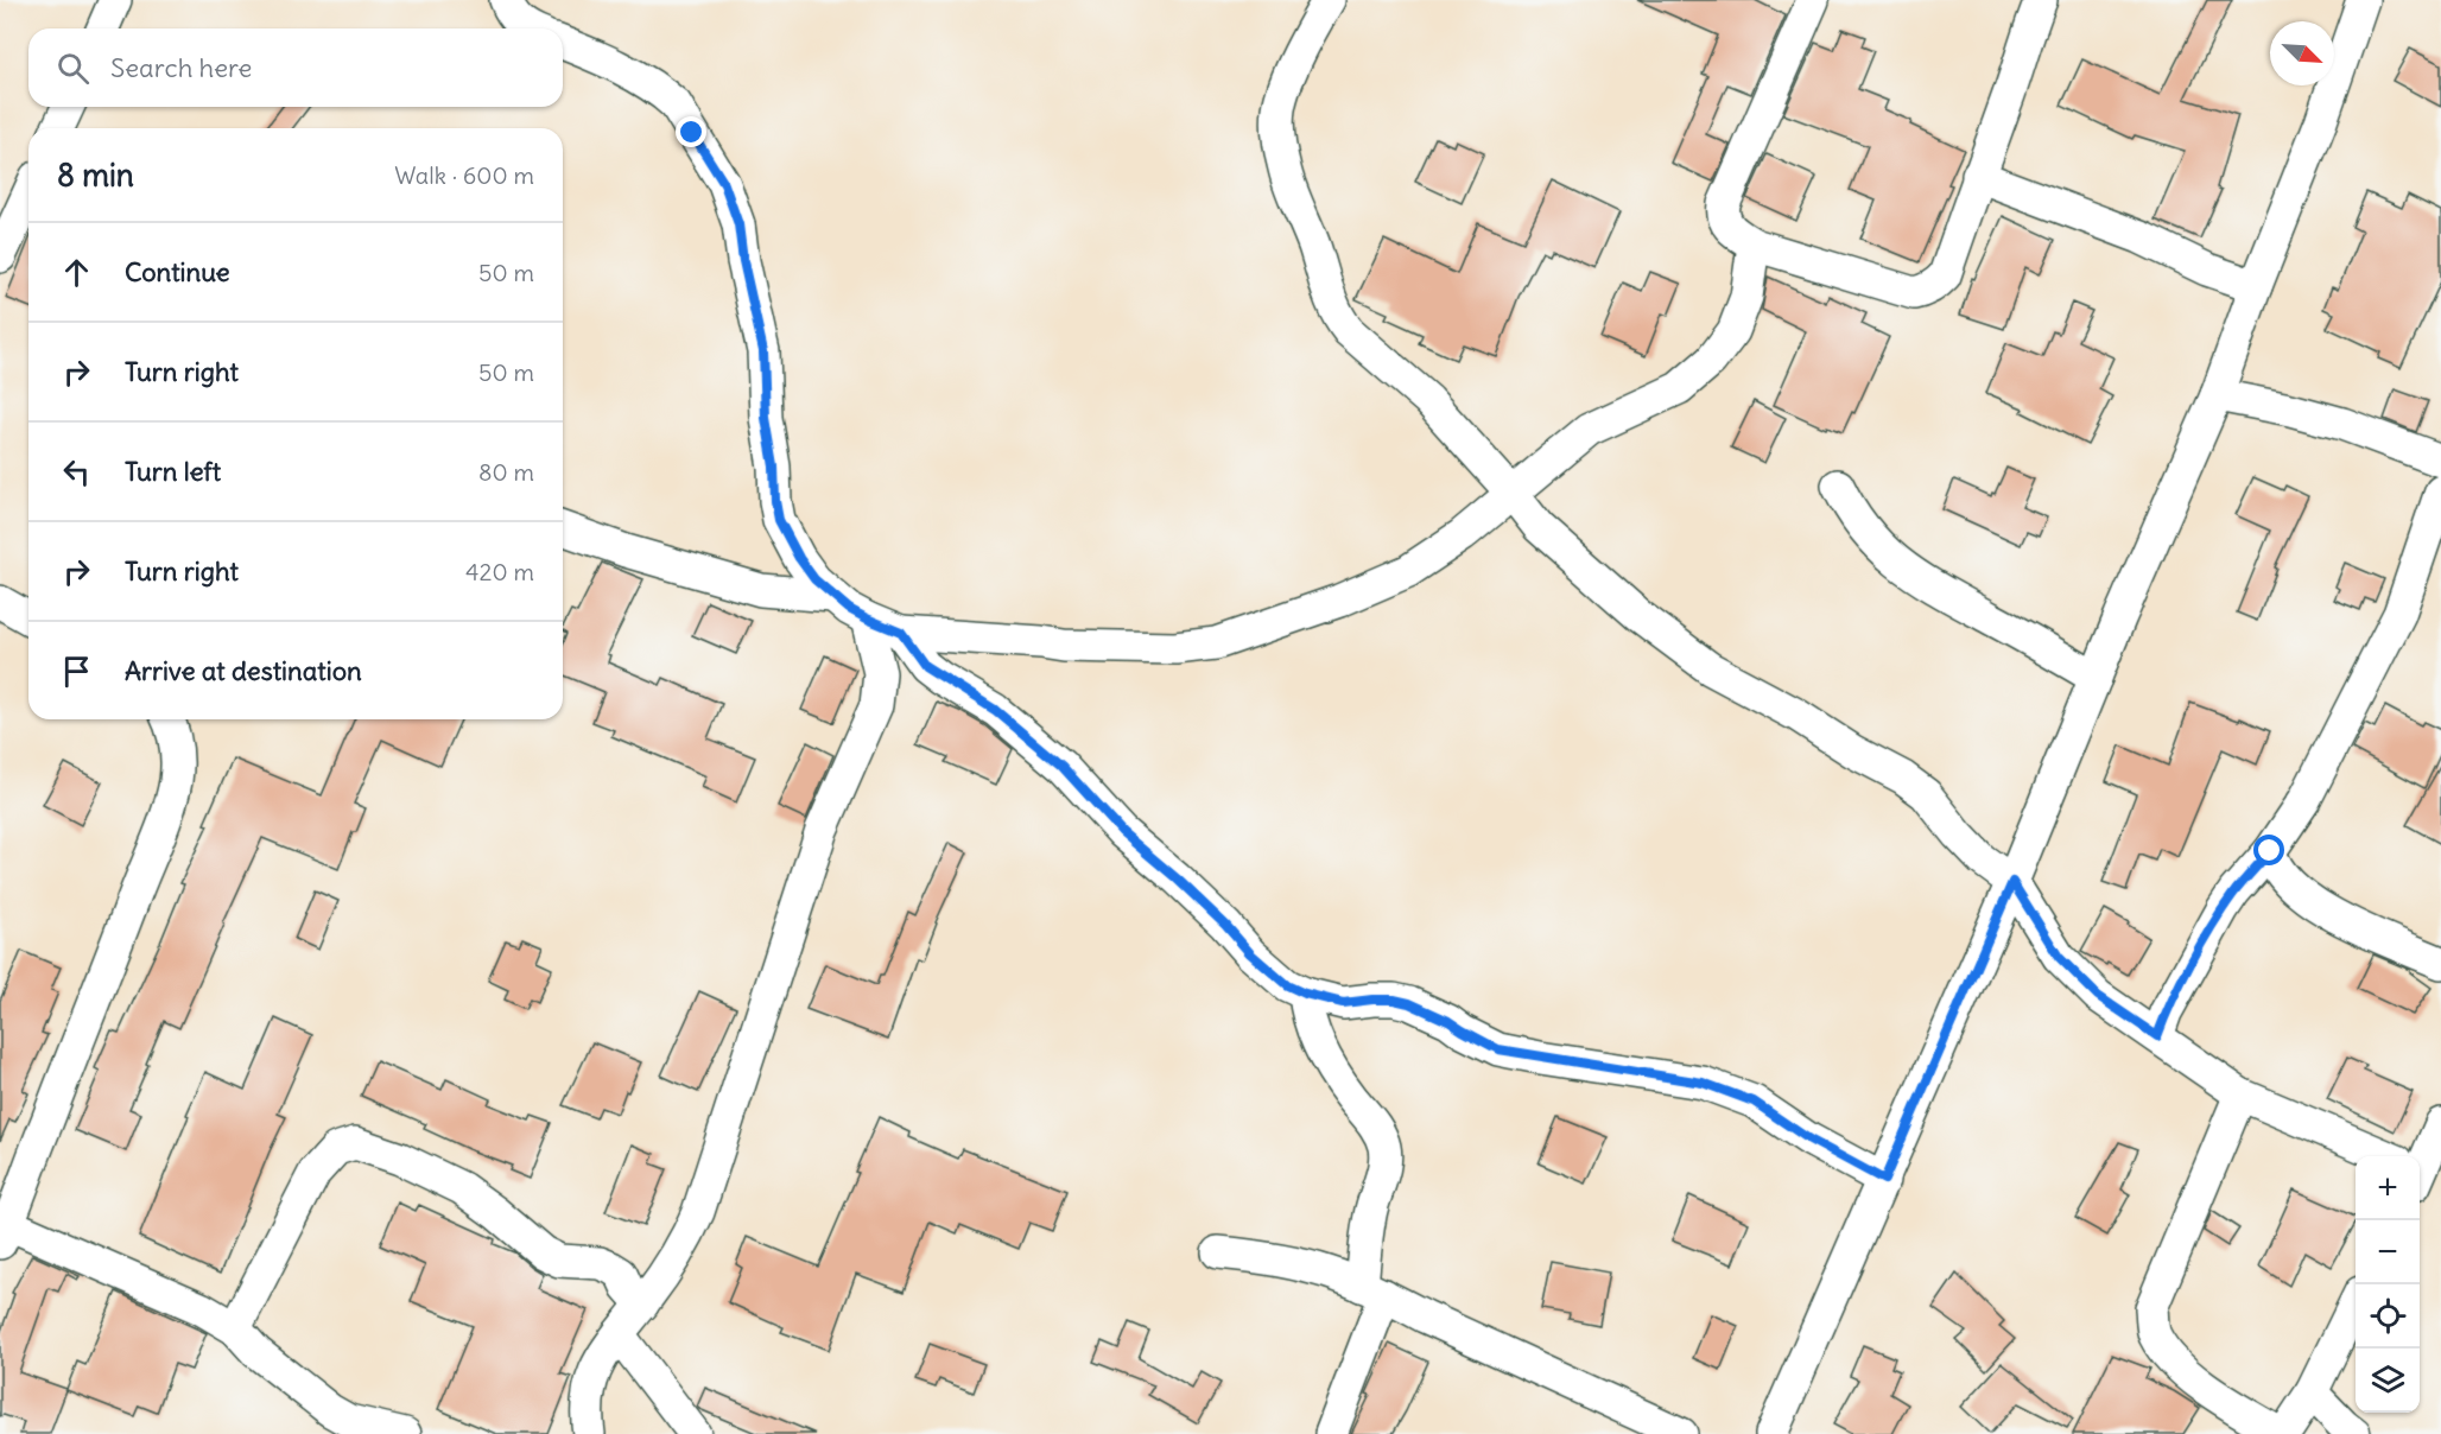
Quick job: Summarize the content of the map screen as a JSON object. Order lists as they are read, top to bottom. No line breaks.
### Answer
{"north":"bottom right","page":{"search":"Search here","heading":["8 min","Walk · 600 m"],"list":[["Continue","50 m"],["Turn right","50 m"],["Turn left","80 m"],["Turn right","420 m"],"Arrive at destination"],"map_buttons":["+","−"]}}
